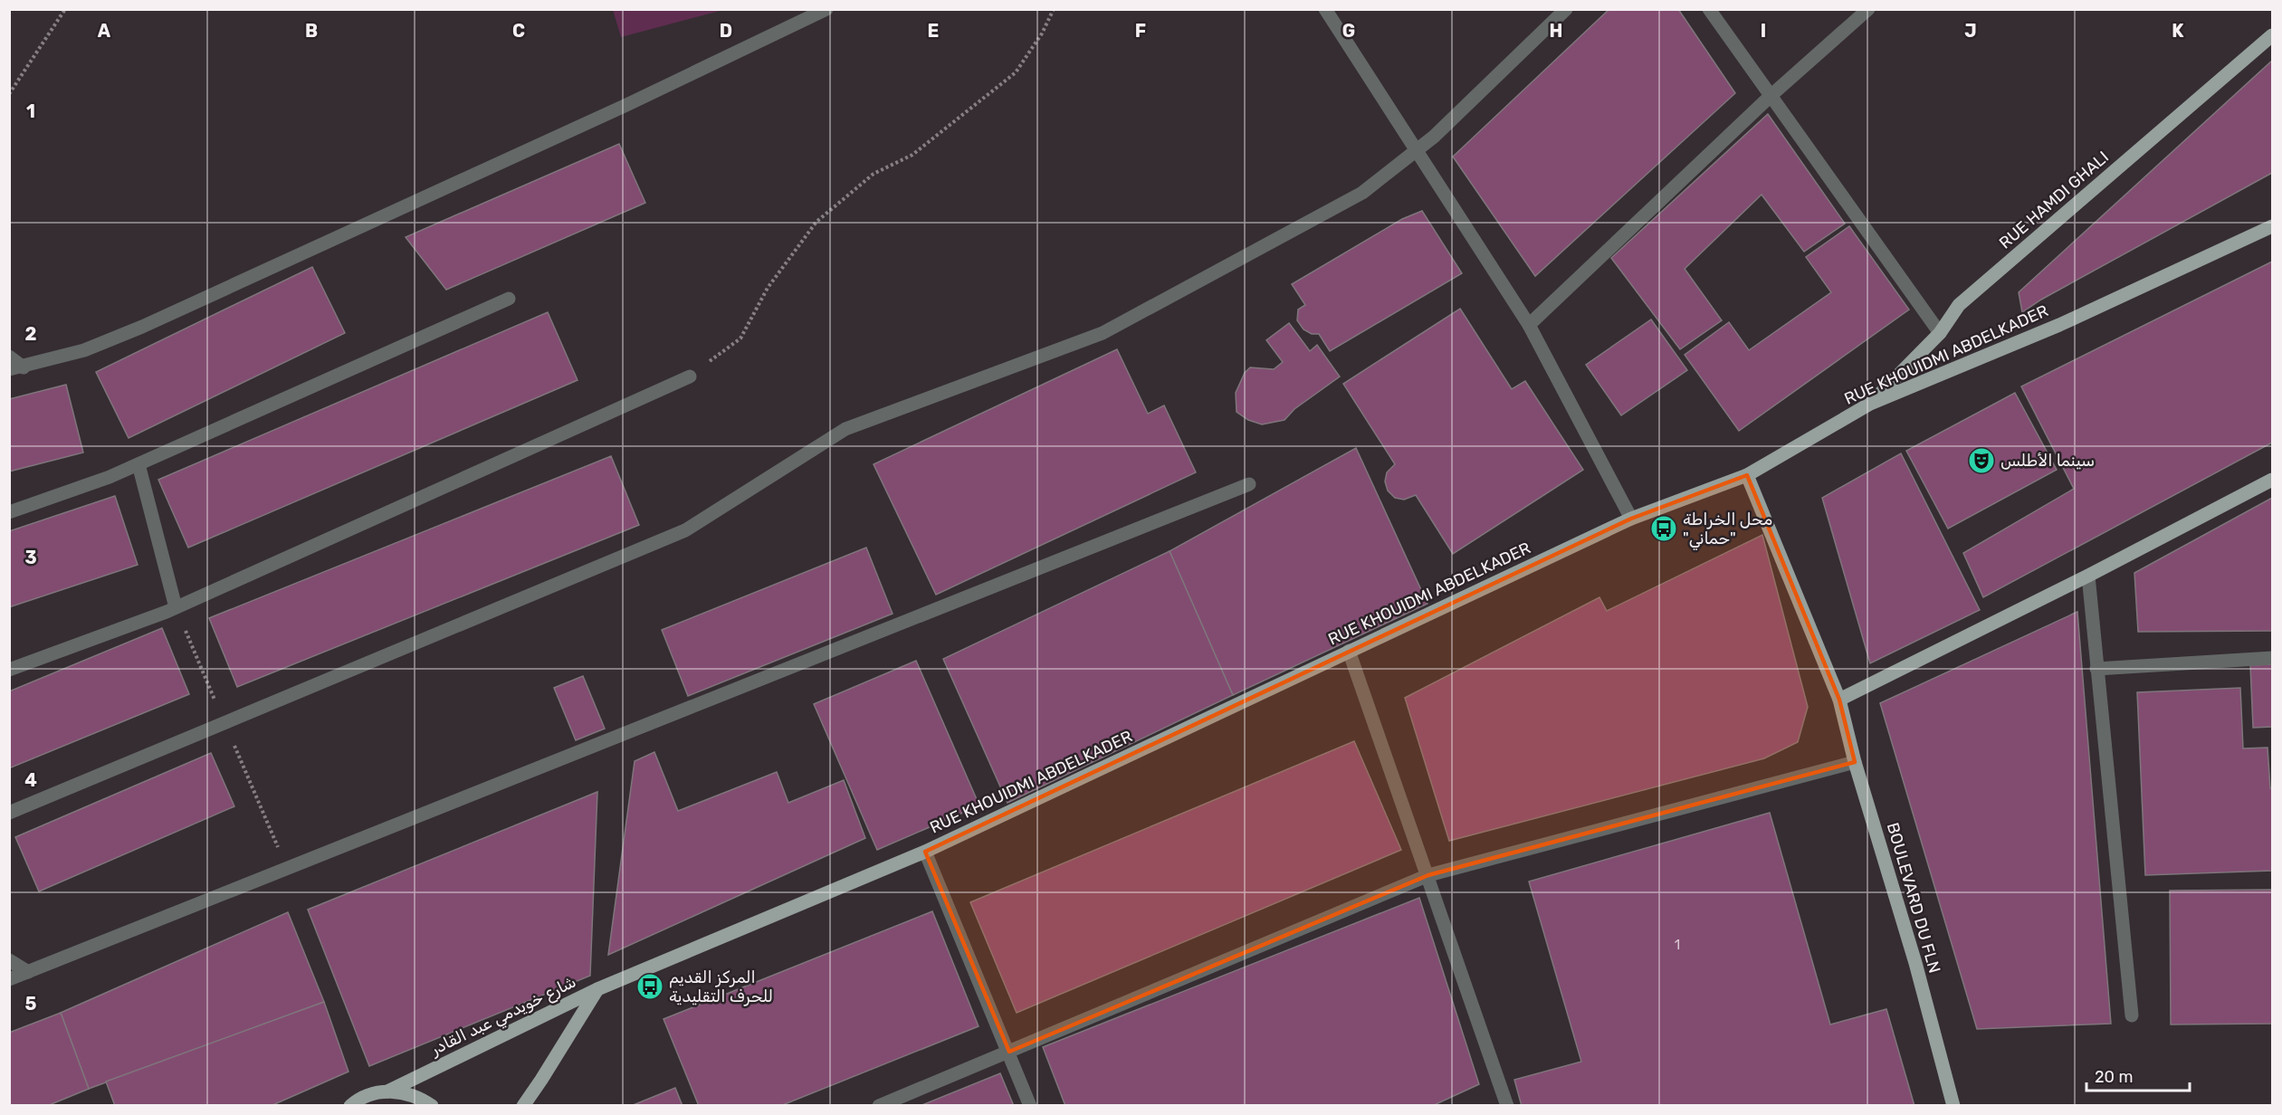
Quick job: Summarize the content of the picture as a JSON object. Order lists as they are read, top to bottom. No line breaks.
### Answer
{"streets":{"main road":["RUE HAMDI GHALI","RUE KHOUIDMI ABDELKADER","BOULEVARD DU FLN","شارع خويدمي عبد القادر"]},"crossings":[["RUE HAMDI GHALI","RUE KHOUIDMI ABDELKADER"],["RUE KHOUIDMI ABDELKADER","BOULEVARD DU FLN"],["RUE KHOUIDMI ABDELKADER","شارع خويدمي عبد القادر"]],"places":{"theatre":["سينما الأطلس"],"bus stop":["محل الخراطة \"حماني\"","المركز القديم للحرف التقليدية"]},"house_numbers":["1"],"scale_bar":"20 m","grid":{"columns":["A","B","C","D","E","F","G","H","I","J","K"],"rows":["1","2","3","4","5"]}}
